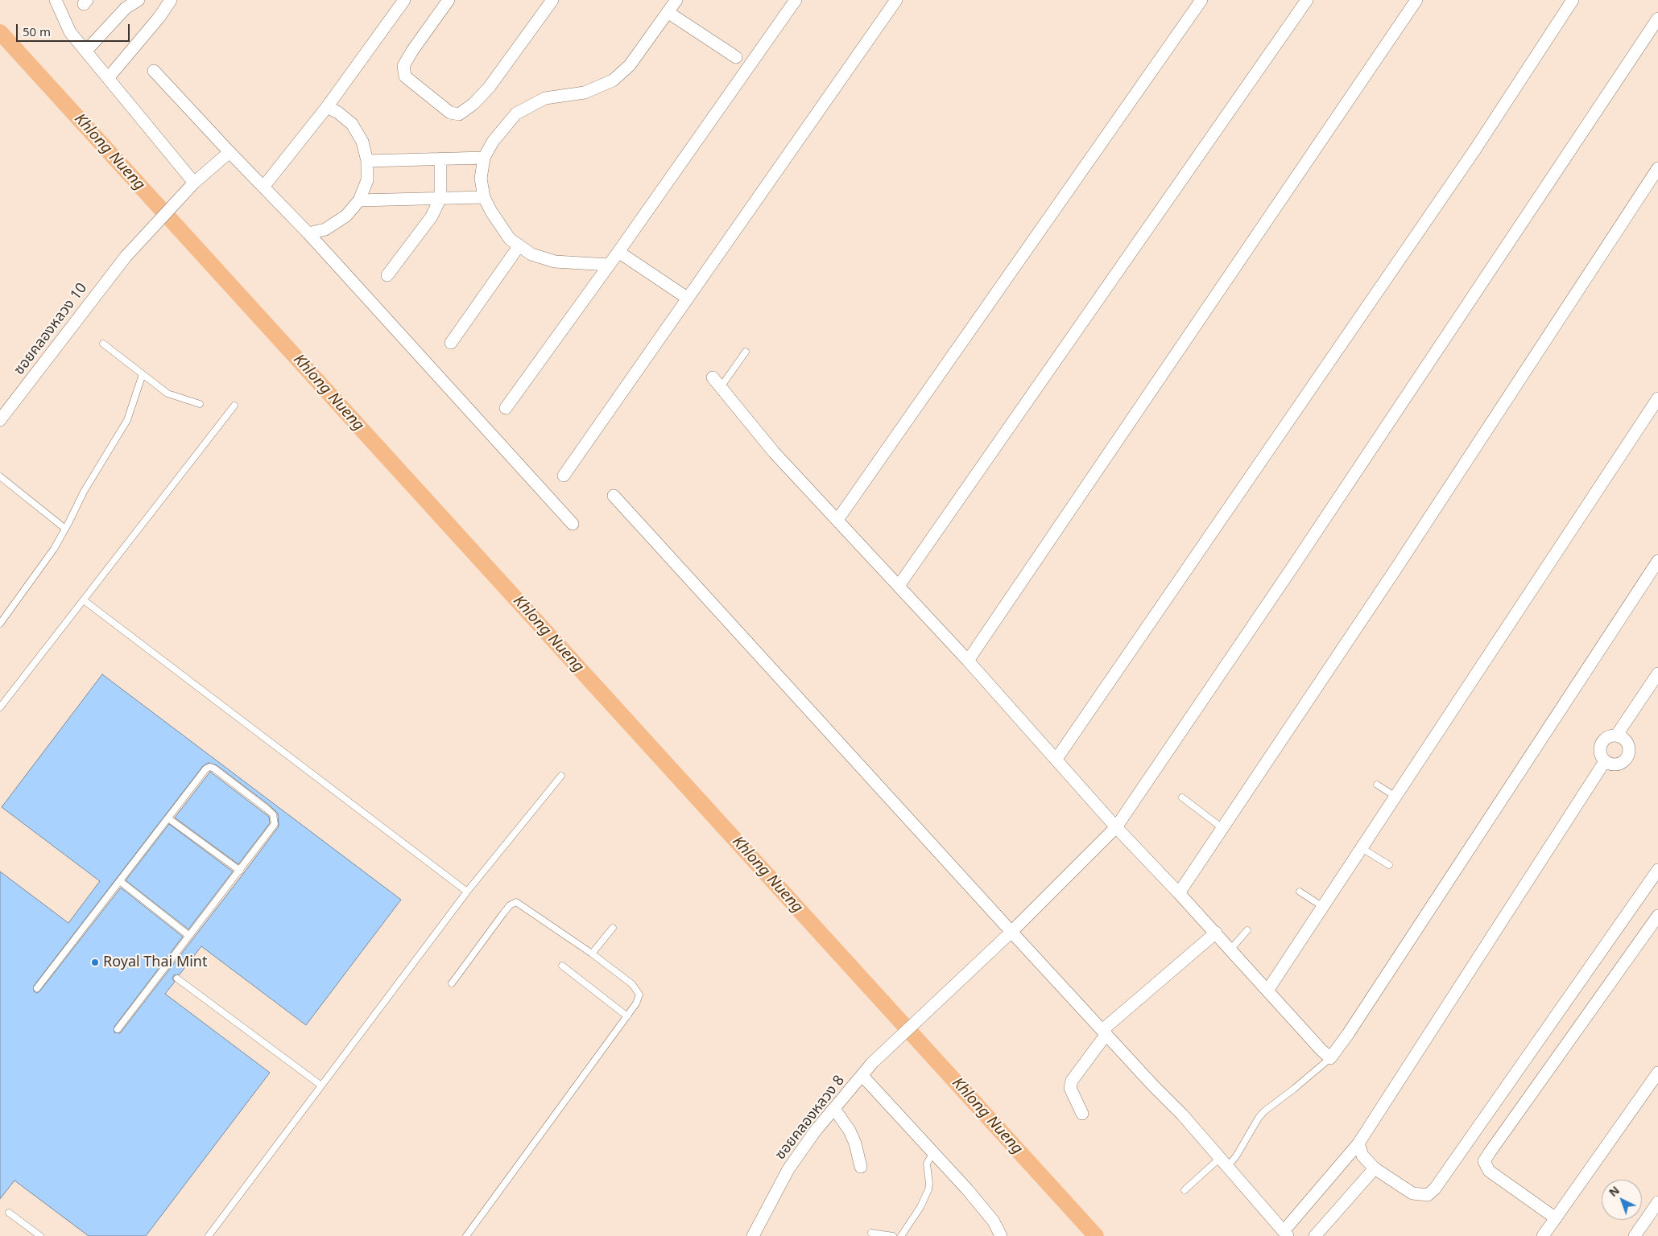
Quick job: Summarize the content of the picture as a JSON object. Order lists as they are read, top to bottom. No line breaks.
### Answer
{"streets":{"street":["ซอยคลองหลวง 10","ซอยคลองหลวง 8"]},"water":["Khlong Nueng"],"places":["Royal Thai Mint"],"scale_bar":"50 m","north":"top left"}
